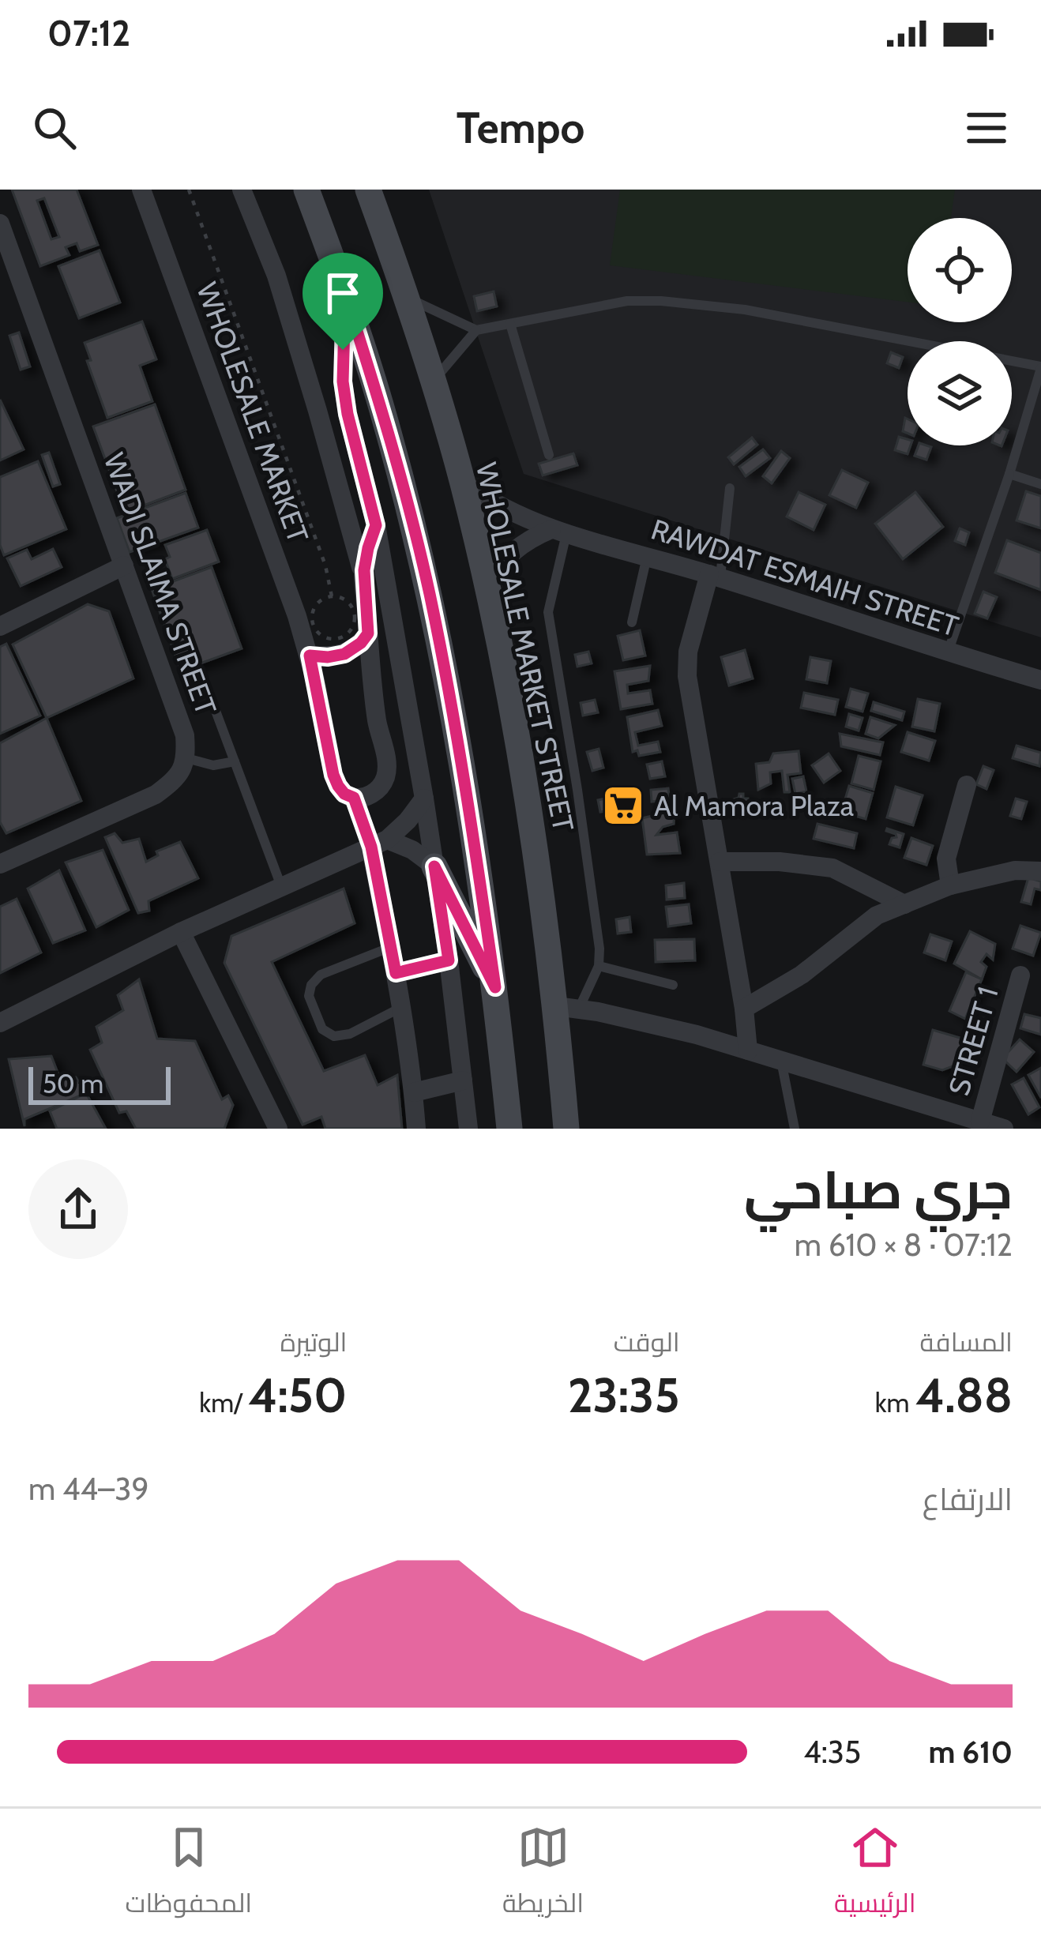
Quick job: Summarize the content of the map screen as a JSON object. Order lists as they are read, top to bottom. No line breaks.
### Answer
{"streets":{"main road":["WHOLESALE MARKET STREET"],"street":["WHOLESALE MARKET","RAWDAT ESMAIH STREET","WADI SLAIMA STREET","STREET 1"]},"crossings":[["RAWDAT ESMAIH STREET","WHOLESALE MARKET STREET"]],"places":{"supermarket":["Al Mamora Plaza"]},"scale_bar":"50 m","page":{"status":"07:12","header":"Tempo","scale":"50 m","heading":["جري صباحي","07:12 · 8 × 610 m"],"stats":[["المسافة","4.88 km"],["الوقت","23:35"],["الوتيرة","4:50 /km"]],"chart":["الارتفاع","39–44 m"],"list":[{"name":"610 m","note":"4:35"}],"tabs":["الرئيسية","الخريطة","المحفوظات"]}}
